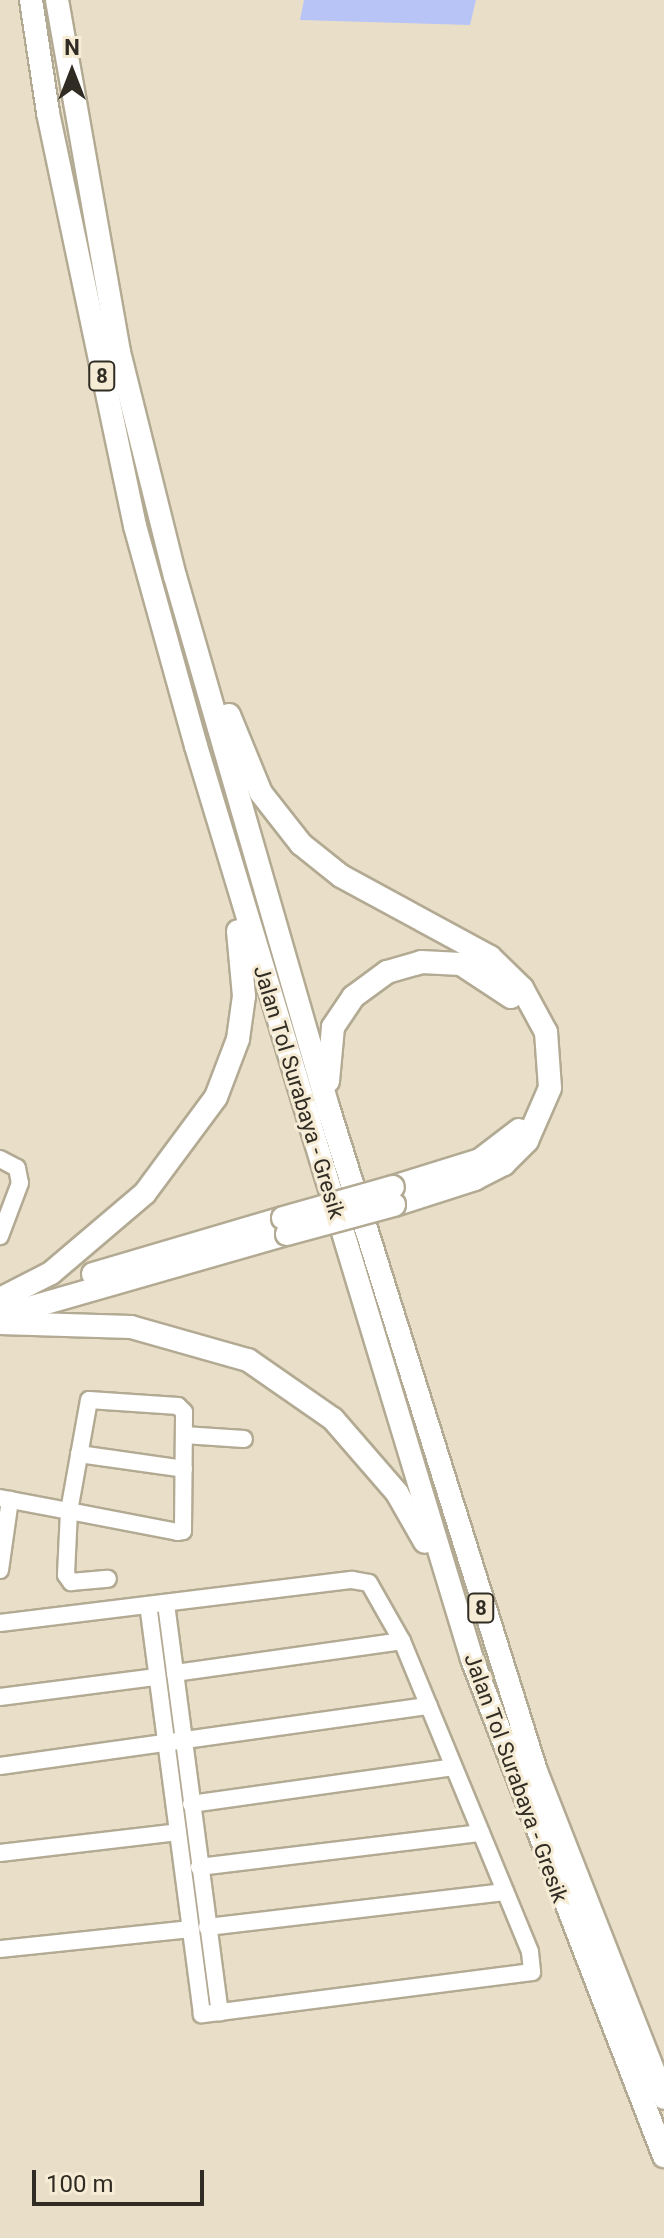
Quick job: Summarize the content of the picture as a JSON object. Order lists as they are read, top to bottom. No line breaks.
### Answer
{"streets":{"highway":["8","Jalan Tol Surabaya - Gresik"]},"crossings":[["8","Jalan Tol Surabaya - Gresik"]],"scale_bar":"100 m","north":"top"}
